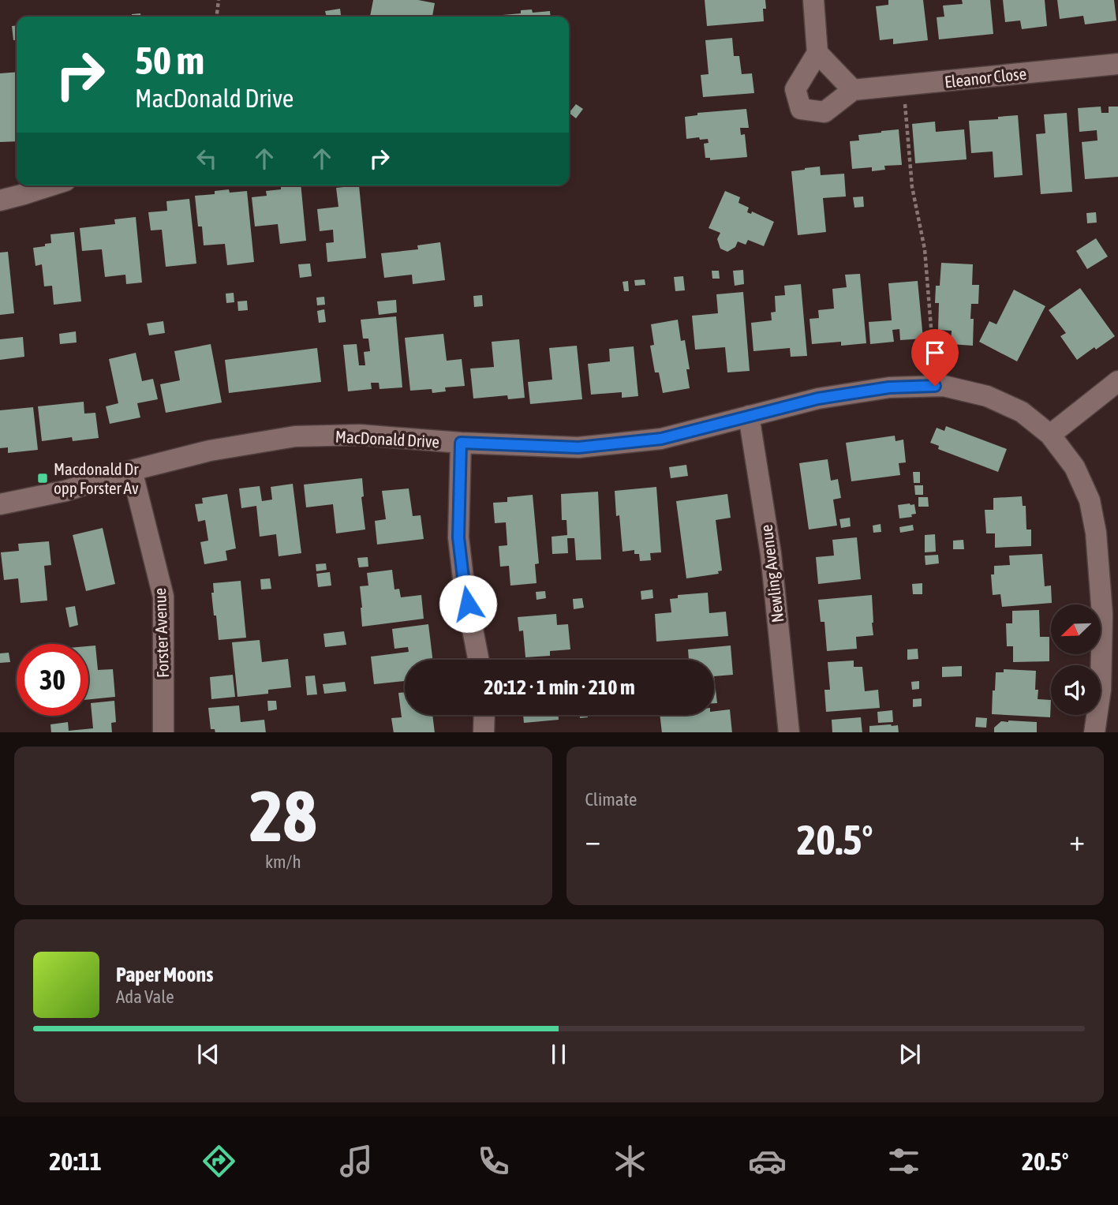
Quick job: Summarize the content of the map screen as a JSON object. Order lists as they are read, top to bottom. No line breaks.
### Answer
{"streets":{"street":["Eleanor Close","MacDonald Drive","Newling Avenue","Forster Avenue"]},"crossings":[["MacDonald Drive","Newling Avenue"],["MacDonald Drive","Forster Avenue"]],"places":{"transit":["Macdonald Dr opp Forster Av"]},"north":"bottom left","page":{"turn":["50 m","MacDonald Drive"],"limit":"30","trip":"20:12 · 1 min · 210 m","tile":[["28","km/h"],"Climate"],"heat":["−","20.5°","+"],"song":["Paper Moons","Ada Vale"],"tabs":["20:11","20.5°"]}}
